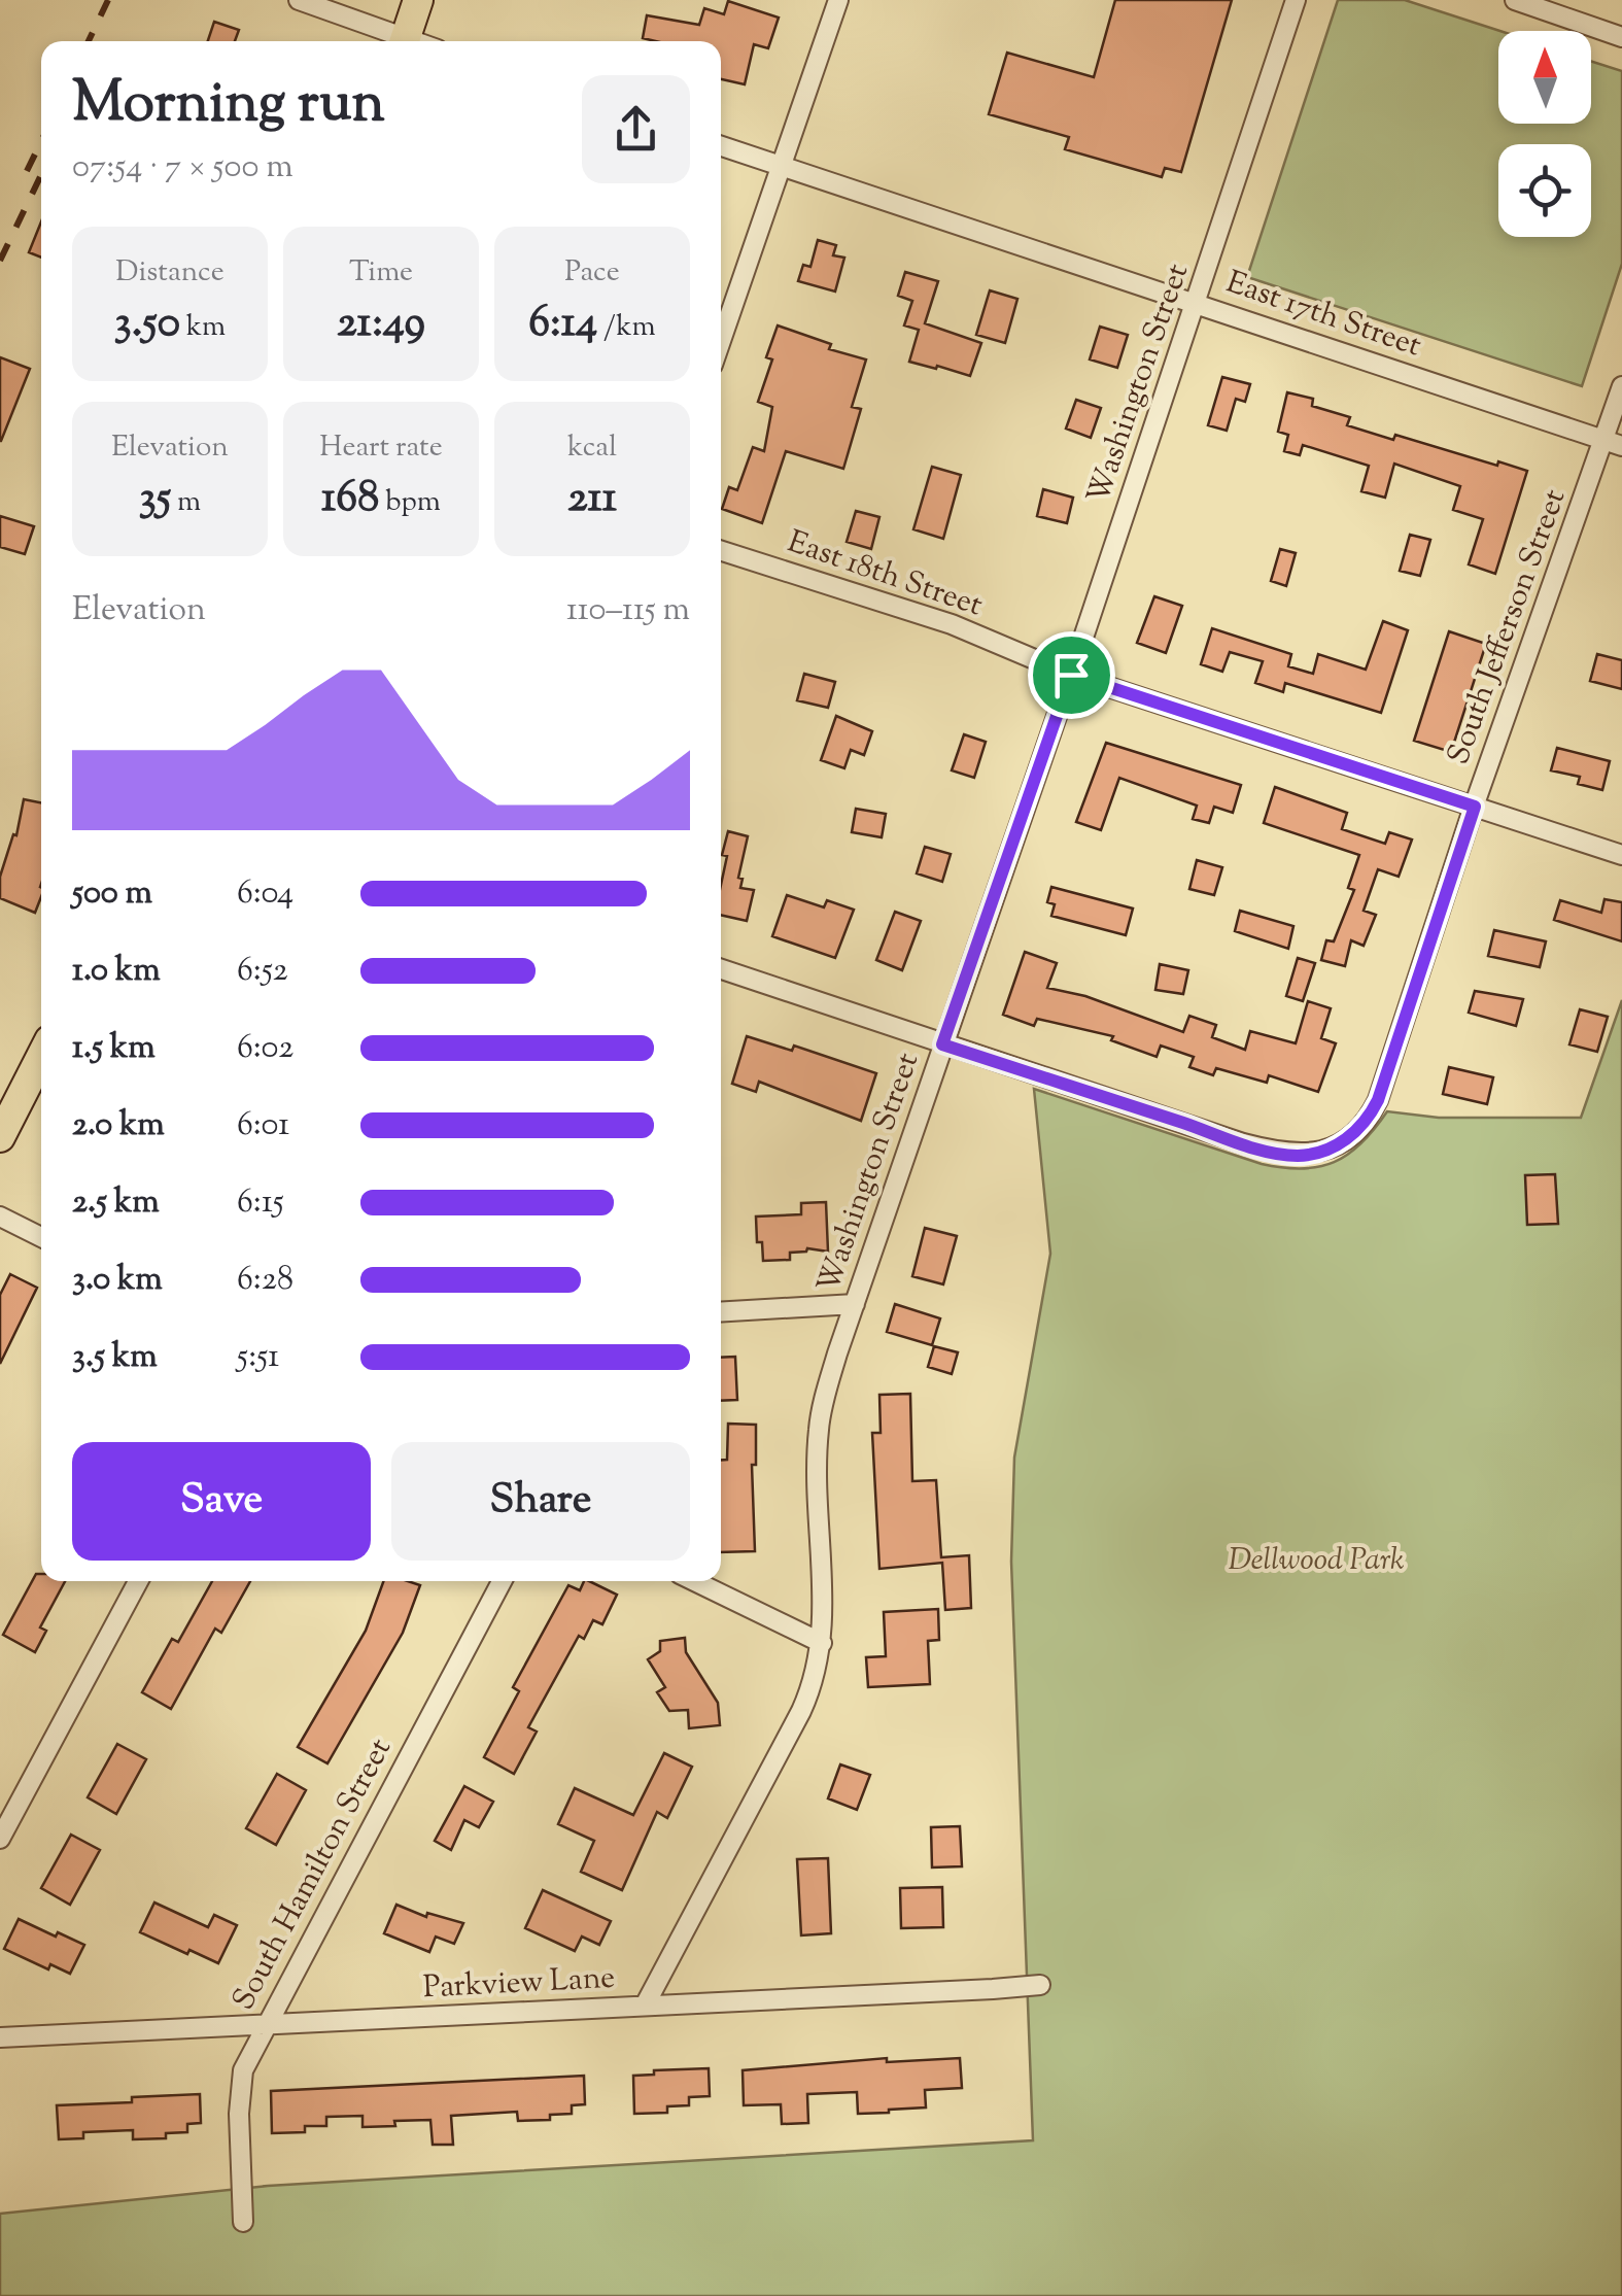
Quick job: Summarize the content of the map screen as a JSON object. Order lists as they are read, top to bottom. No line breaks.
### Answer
{"streets":{"street":["East 17th Street","Washington Street","East 18th Street","South Jefferson Street","South Hamilton Street","Parkview Lane"]},"crossings":[["East 17th Street","Washington Street"],["East 17th Street","South Jefferson Street"],["Washington Street","East 18th Street"],["Washington Street","South Jefferson Street"],["Washington Street","Parkview Lane"],["East 18th Street","South Jefferson Street"],["South Hamilton Street","Parkview Lane"]],"parks":["Dellwood Park"],"north":"top","page":{"heading":["Morning run","07:54 · 7 × 500 m"],"stats":[["Distance","3.50 km"],["Time","21:49"],["Pace","6:14 /km"],["Elevation","35 m"],["Heart rate","168 bpm"],["kcal","211"]],"chart":["Elevation","110–115 m"],"list":[{"name":"500 m","note":"6:04"},{"name":"1.0 km","note":"6:52"},{"name":"1.5 km","note":"6:02"},{"name":"2.0 km","note":"6:01"},{"name":"2.5 km","note":"6:15"},{"name":"3.0 km","note":"6:28"},{"name":"3.5 km","note":"5:51"}],"buttons":["Save","Share"]}}
